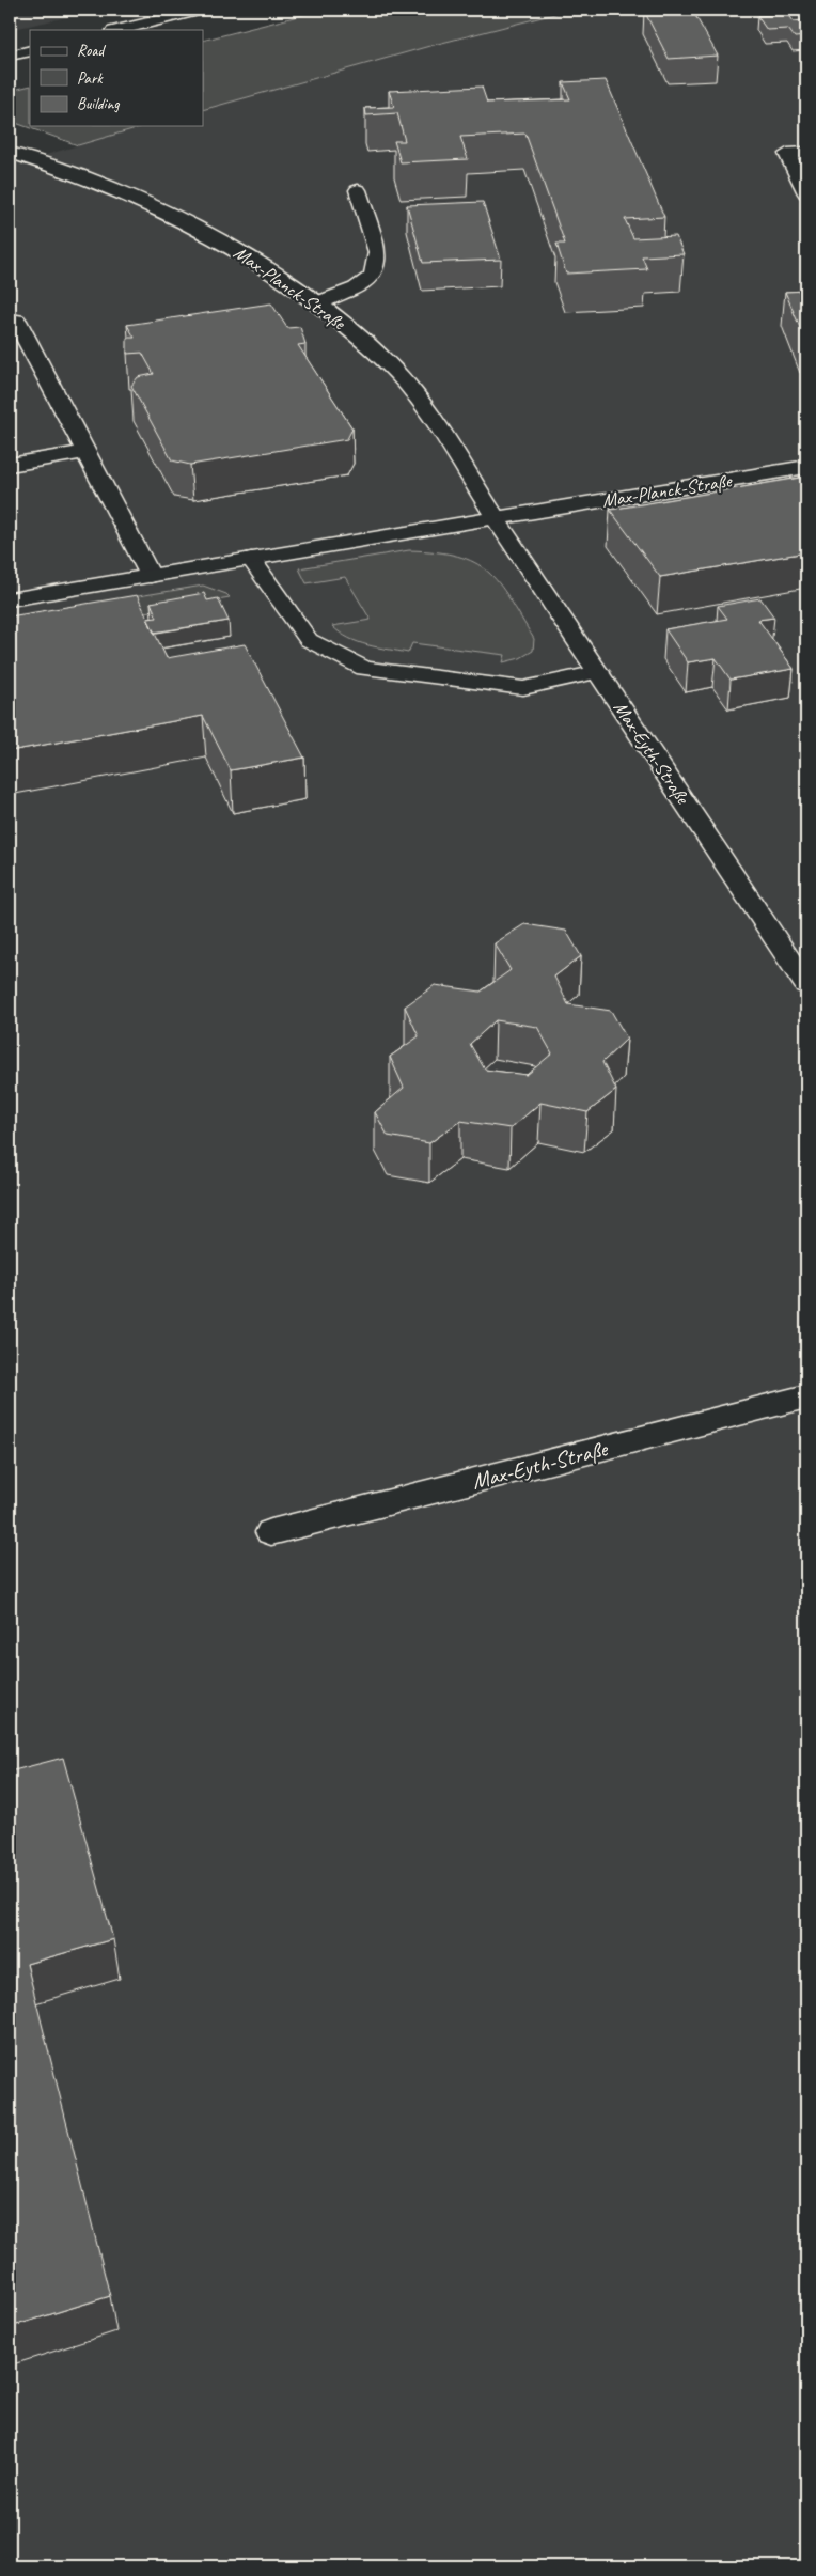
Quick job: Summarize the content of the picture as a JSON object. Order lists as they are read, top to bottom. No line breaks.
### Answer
{"streets":{"main road":["Max-Planck-Straße","Max-Eyth-Straße"]},"crossings":[["Max-Planck-Straße","Max-Eyth-Straße"]],"legend":["Road","Park","Building"]}
